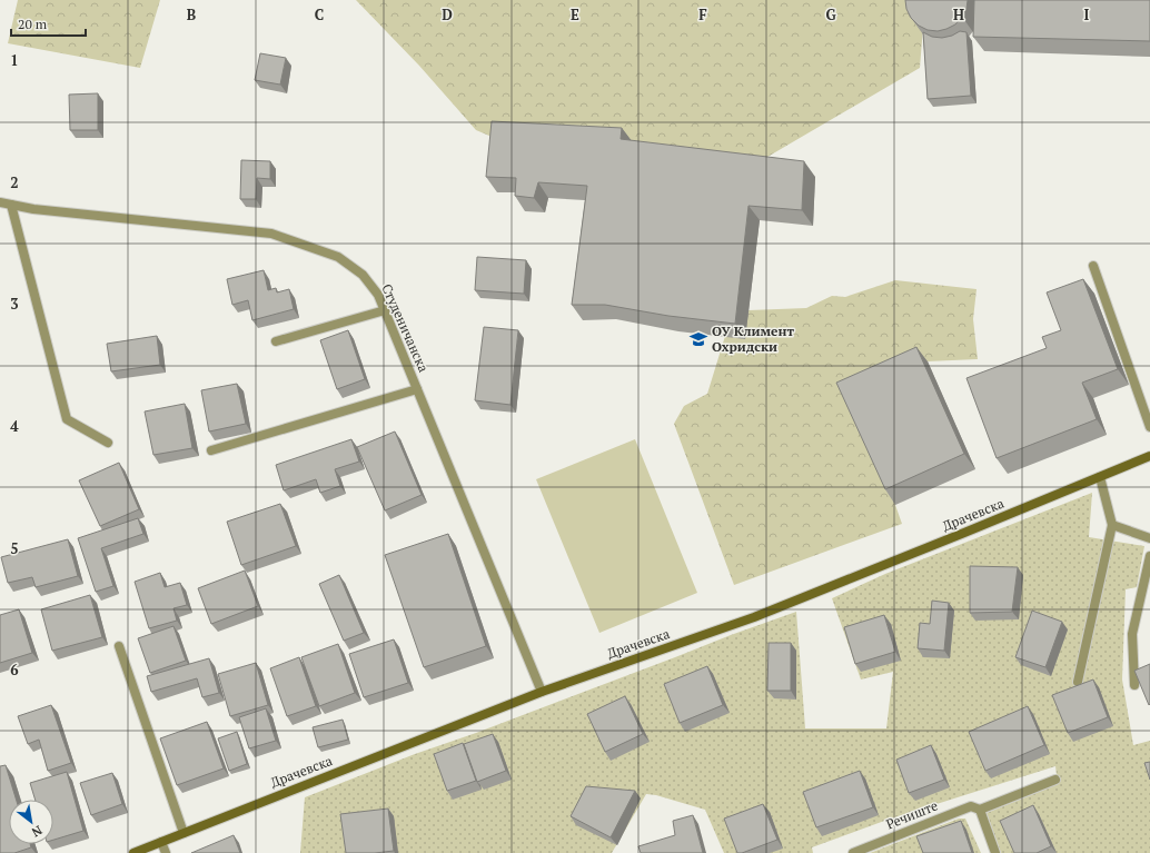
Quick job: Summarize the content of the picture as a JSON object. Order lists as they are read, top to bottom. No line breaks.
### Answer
{"streets":{"main road":["Драчевска"],"street":["Студеничанска","Речиште"]},"crossings":[["Студеничанска","Драчевска"]],"places":{"school or university":["ОУ Климент Охридски"]},"scale_bar":"20 m","north":"bottom right","grid":{"columns":["B","C","D","E","F","G","H","I"],"rows":["1","2","3","4","5","6"]}}
